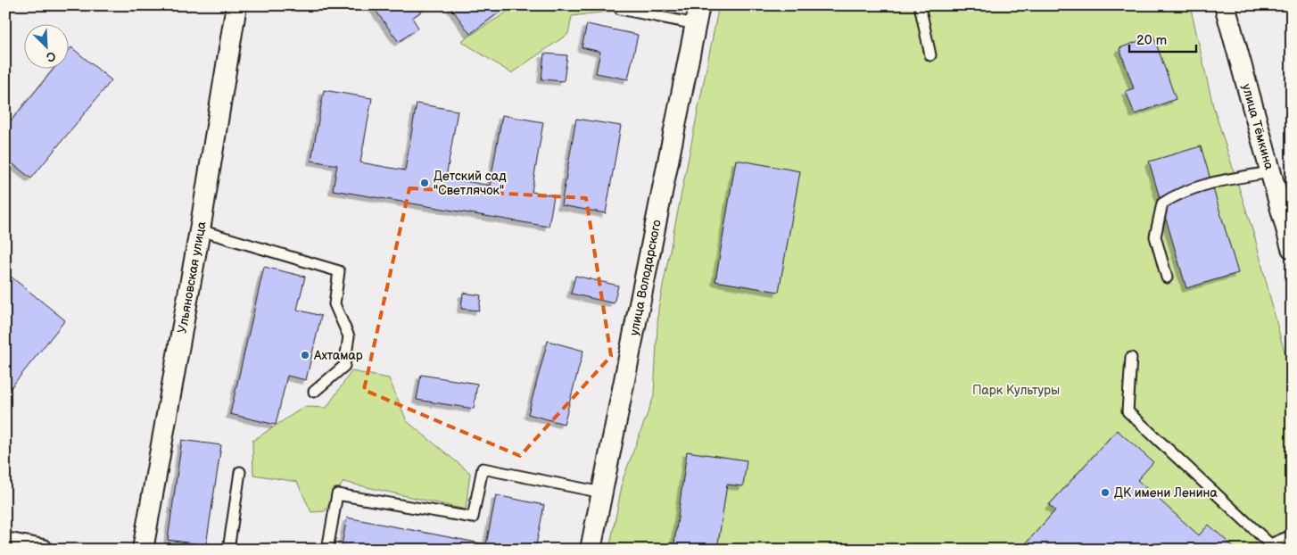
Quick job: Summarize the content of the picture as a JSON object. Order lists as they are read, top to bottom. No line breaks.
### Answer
{"streets":{"street":["улица Тёмкина","Ульяновская улица","улица Володарского"]},"parks":["Парк Культуры"],"places":["Детский сад \"Светлячок\"","Ахтамар","ДК имени Ленина"],"scale_bar":"20 m","north":"bottom right"}
